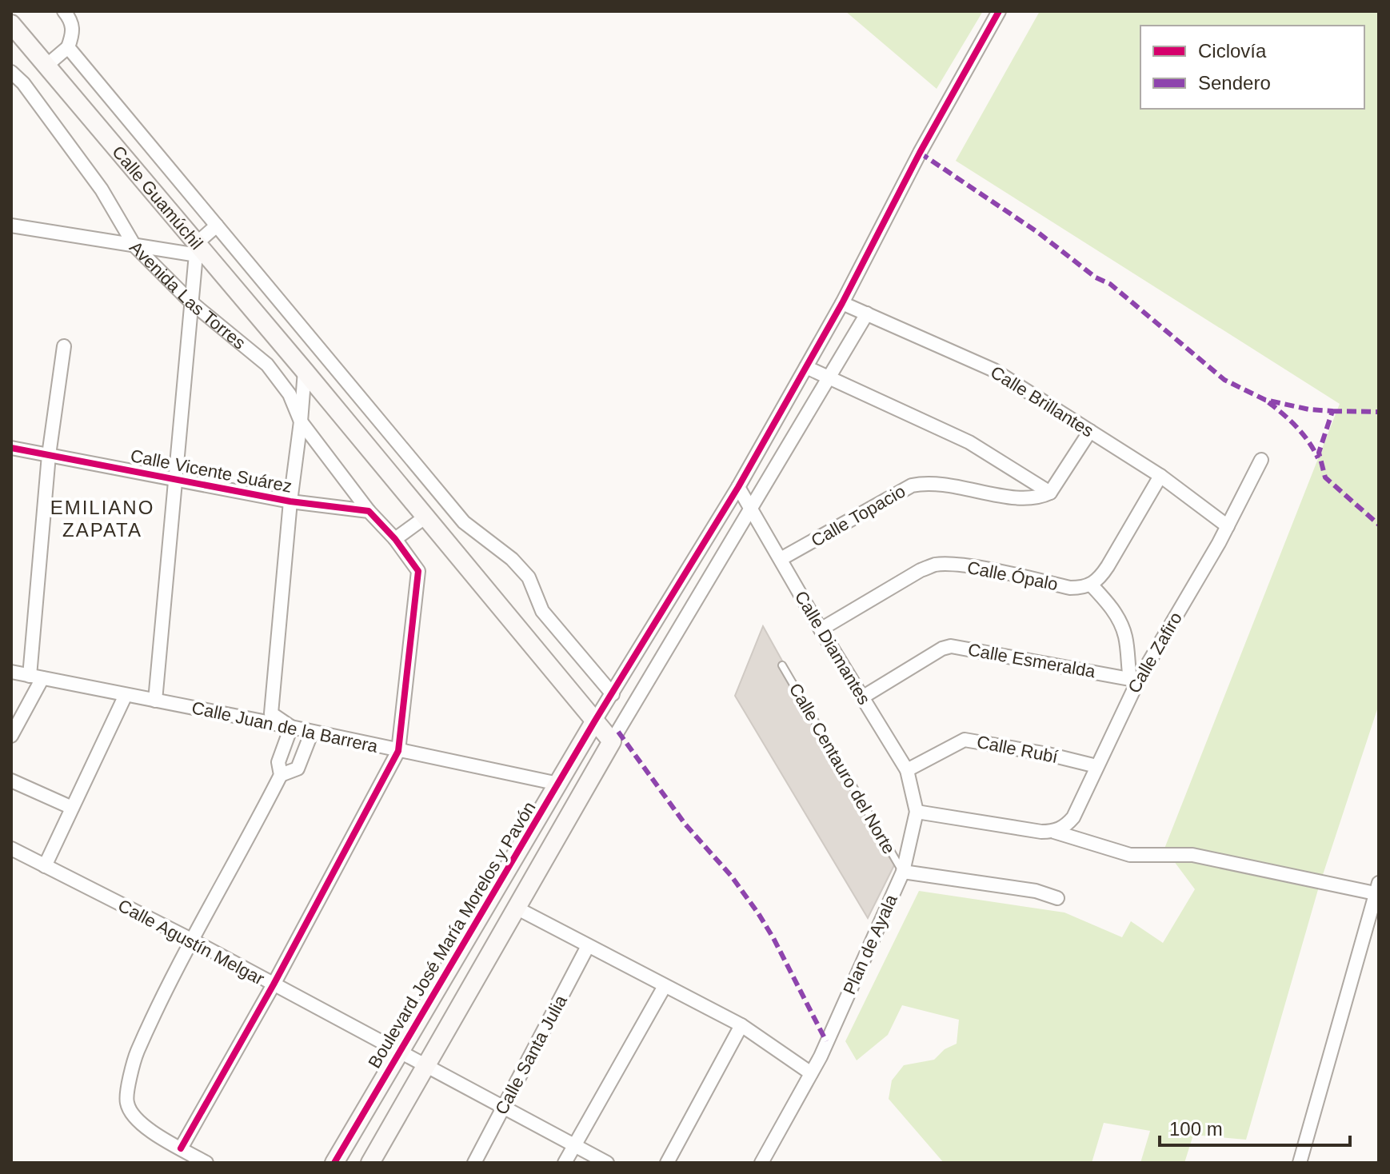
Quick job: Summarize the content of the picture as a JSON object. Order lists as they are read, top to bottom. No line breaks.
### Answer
{"streets":{"street":["Calle Guamúchil","Avenida Las Torres","Calle Brillantes","Calle Vicente Suárez","Calle Topacio","Calle Ópalo","Calle Diamantes","Calle Zafiro","Calle Esmeralda","Calle Juan de la Barrera","Calle Rubí","Boulevard José María Morelos y Pavón","Calle Agustín Melgar","Plan de Ayala","Calle Santa Julia"],"lane":["Calle Centauro del Norte"]},"crossings":[["Avenida Las Torres","Calle Vicente Suárez"],["Calle Brillantes","Calle Zafiro"],["Calle Topacio","Calle Diamantes"],["Calle Ópalo","Calle Diamantes"],["Calle Diamantes","Calle Esmeralda"],["Calle Diamantes","Calle Rubí"],["Calle Diamantes","Plan de Ayala"],["Calle Zafiro","Calle Esmeralda"],["Calle Zafiro","Calle Rubí"],["Calle Juan de la Barrera","Boulevard José María Morelos y Pavón"],["Calle Centauro del Norte","Plan de Ayala"],["Boulevard José María Morelos y Pavón","Calle Agustín Melgar"],["Calle Agustín Melgar","Calle Santa Julia"]],"districts":["EMILIANO ZAPATA"],"legend":["Ciclovía","Sendero"],"scale_bar":"100 m"}
